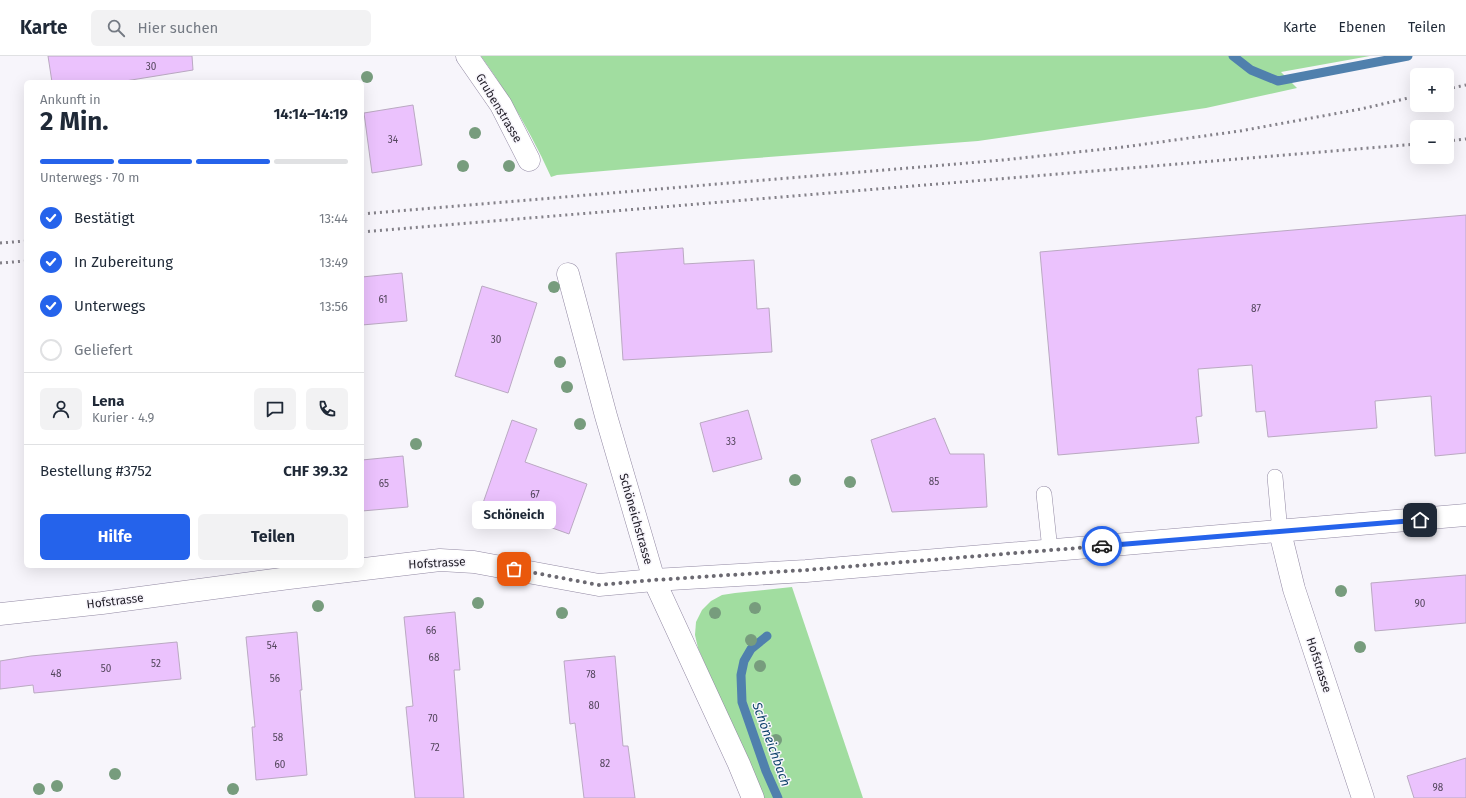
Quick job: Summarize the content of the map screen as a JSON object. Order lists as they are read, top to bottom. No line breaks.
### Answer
{"streets":{"street":["Grubenstrasse","Schöneichstrasse","Hofstrasse"]},"crossings":[["Schöneichstrasse","Hofstrasse"]],"water":["Schöneichbach"],"places":["Schöneich"],"house_numbers":["30","34","61","87","30","33","85","65","67","90","66","54","68","52","50","48","78","56","80","70","58","72","82","60","98"],"page":{"header":"Karte","search":"Hier suchen","nav":["Karte","Ebenen","Teilen"],"map_buttons":["+","−"],"heading":["2 Min.","Ankunft in","14:14–14:19"],"panel":["Lena","Kurier · 4.9","Bestellung #3752","CHF 39.32"],"bar":"Unterwegs · 70 m","list":[["Bestätigt","13:44"],["In Zubereitung","13:49"],["Unterwegs","13:56"],"Geliefert"],"bubble":"Schöneich","buttons":["Hilfe","Teilen"]}}
